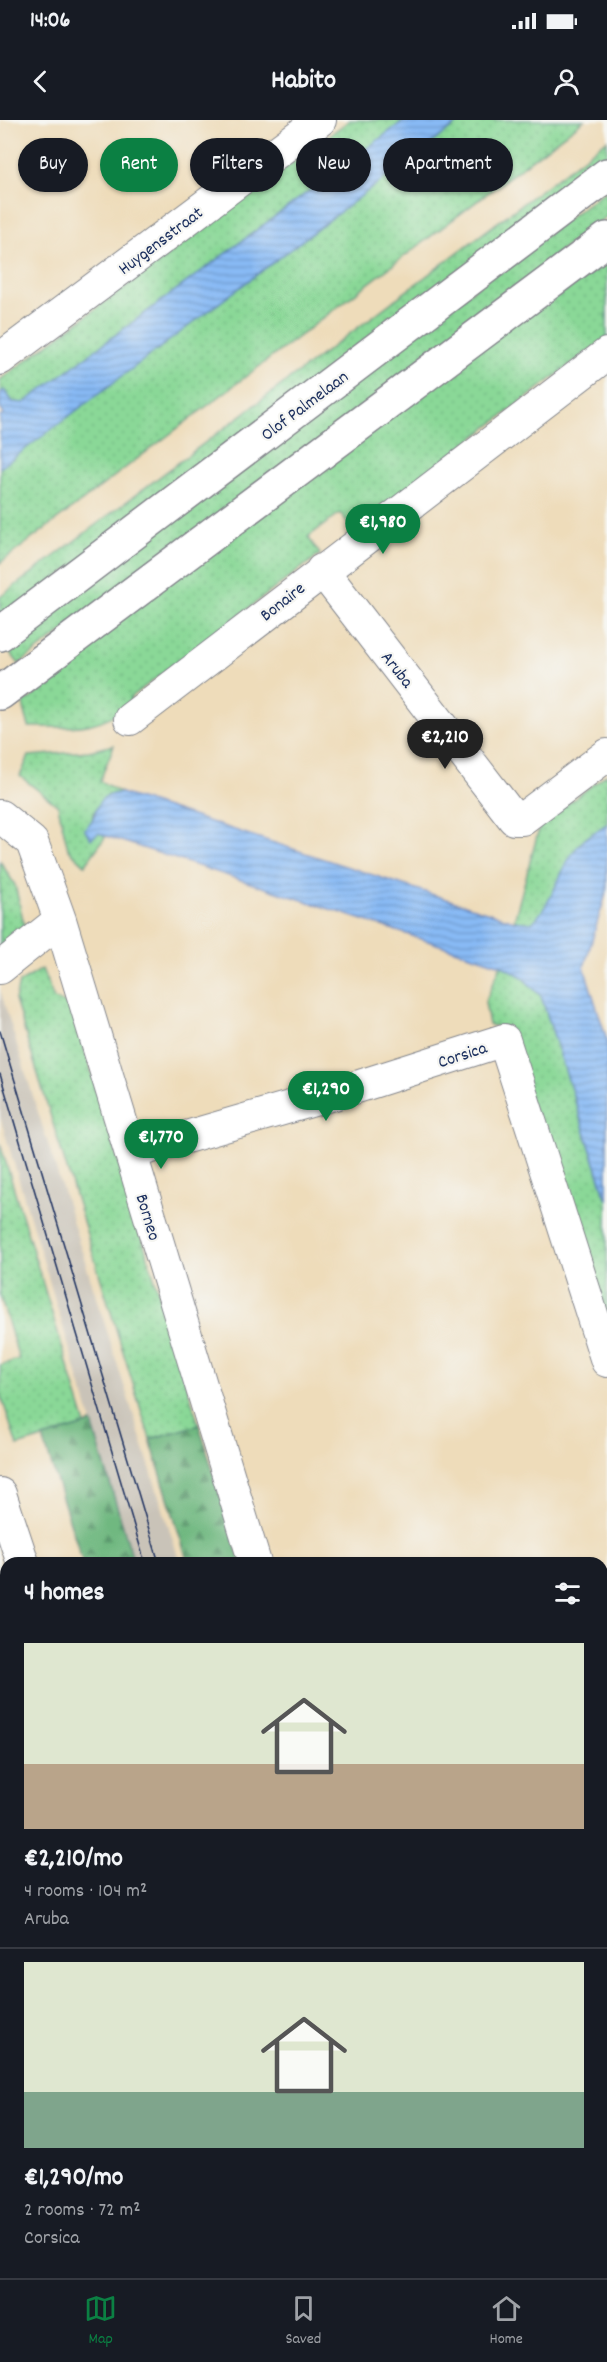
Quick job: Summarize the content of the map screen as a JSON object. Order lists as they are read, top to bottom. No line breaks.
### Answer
{"streets":{"street":["Huygensstraat","Olof Palmelaan","Bonaire","Aruba","Corsica","Borneo"]},"crossings":[["Bonaire","Aruba"],["Corsica","Borneo"]],"page":{"status":"14:06","header":"Habito","chip":["Buy","Rent","Filters","New","Apartment"],"price":["€1,980","€2,210","€1,290","€1,770"],"heading":"4 homes","list":[{"name":"€2,210/mo","note":"4 rooms · 104 m² · Aruba"},{"name":"€1,290/mo","note":"2 rooms · 72 m² · Corsica"}],"tabs":["Map","Saved","Home"]}}
